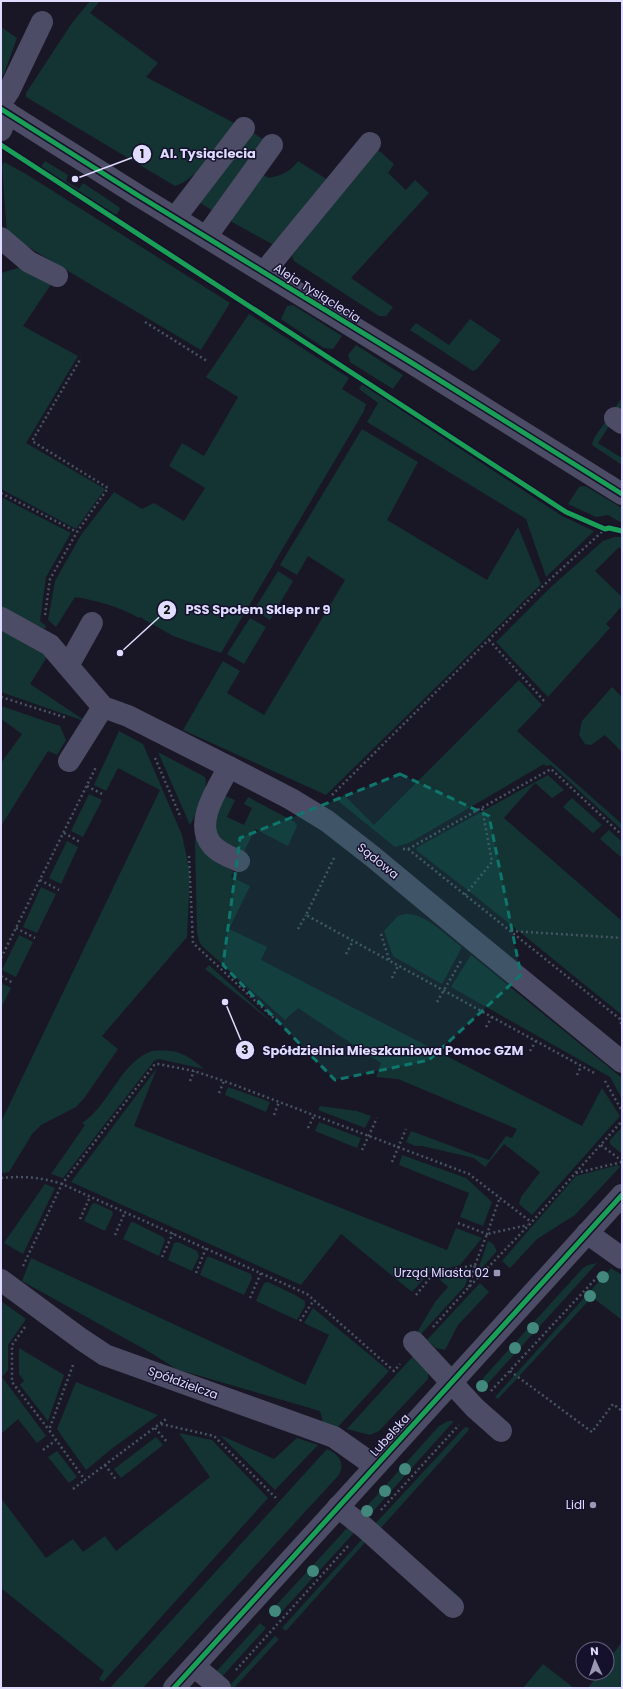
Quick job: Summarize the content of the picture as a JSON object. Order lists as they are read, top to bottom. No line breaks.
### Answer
{"streets":{"street":["Aleja Tysiąclecia","Sądowa","Spółdzielcza","Lubelska"]},"crossings":[["Spółdzielcza","Lubelska"]],"places":{"other":["Al. Tysiąclecia","PSS Społem Sklep nr 9","Spółdzielnia Mieszkaniowa Pomoc GZM","Lidl"],"transit":["Urząd Miasta 02"]},"north":"top"}
